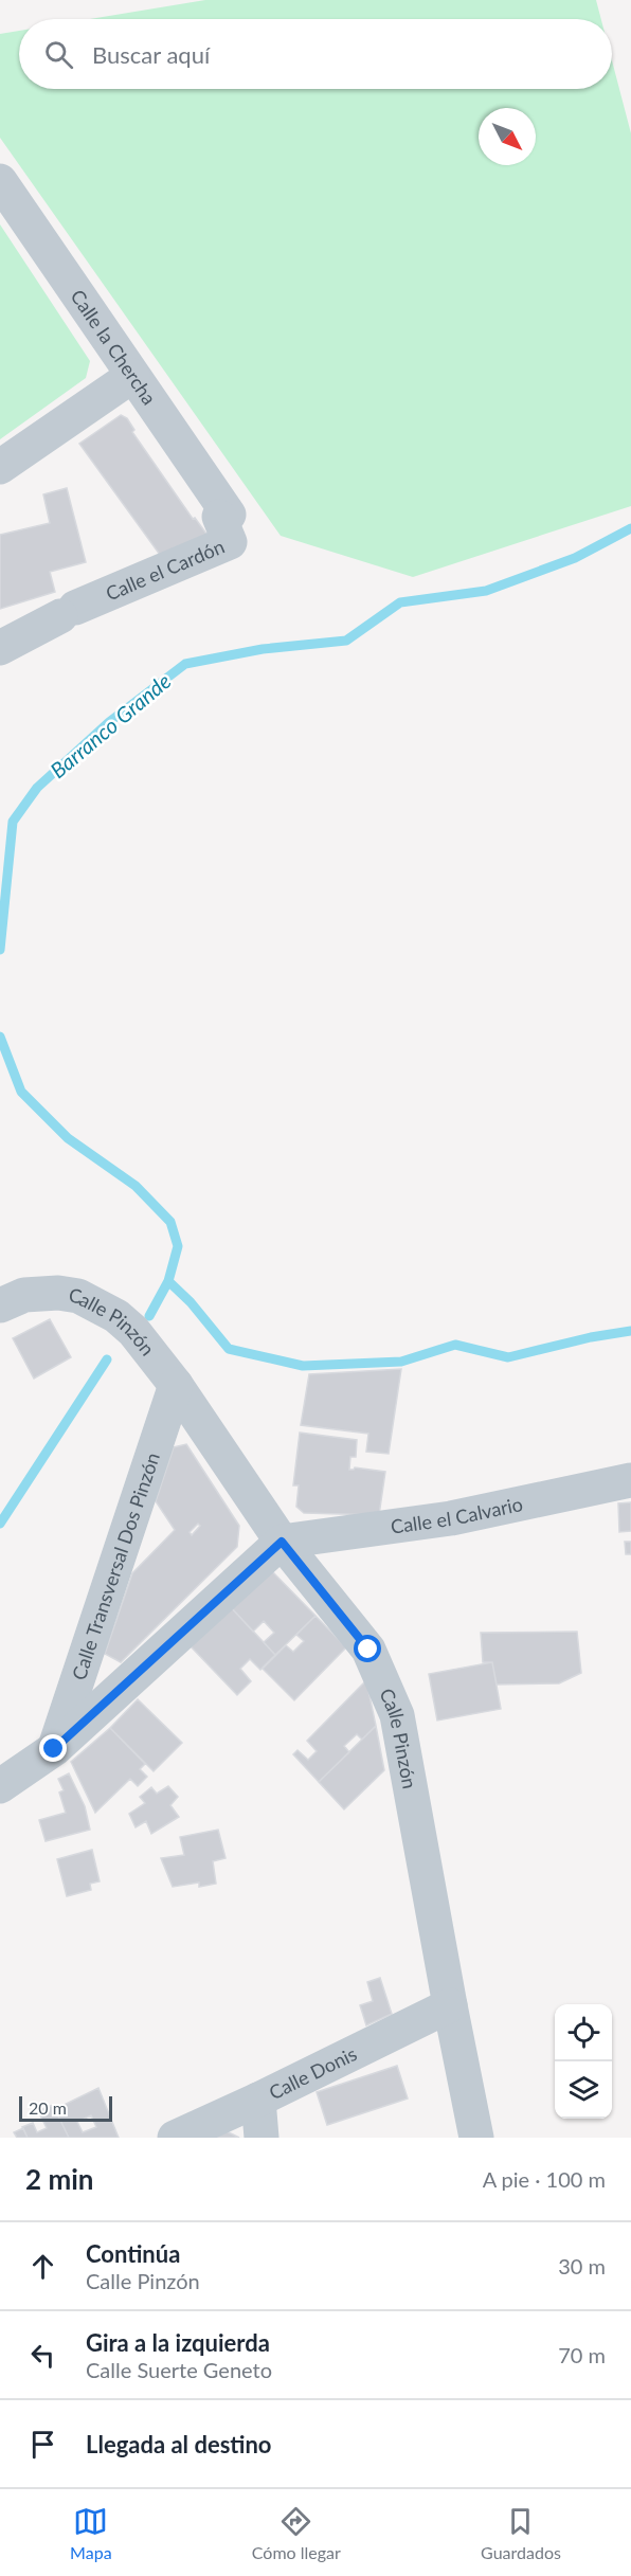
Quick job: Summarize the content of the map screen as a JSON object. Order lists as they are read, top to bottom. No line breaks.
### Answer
{"streets":{"street":["Calle la Chercha","Calle el Cardón","Calle Pinzón","Calle el Calvario","Calle Transversal Dos Pinzón","Calle Donis"]},"crossings":[["Calle la Chercha","Calle el Cardón"],["Calle Pinzón","Calle el Calvario"],["Calle Pinzón","Calle Transversal Dos Pinzón"],["Calle Pinzón","Calle Donis"]],"water":["Barranco Grande"],"scale_bar":"20 m","north":"bottom right","page":{"search":"Buscar aquí","scale":"20 m","heading":["2 min","A pie · 100 m"],"list":[["Continúa","Calle Pinzón","30 m"],["Gira a la izquierda","Calle Suerte Geneto","70 m"],"Llegada al destino"],"nav":["Mapa","Cómo llegar","Guardados"]}}
